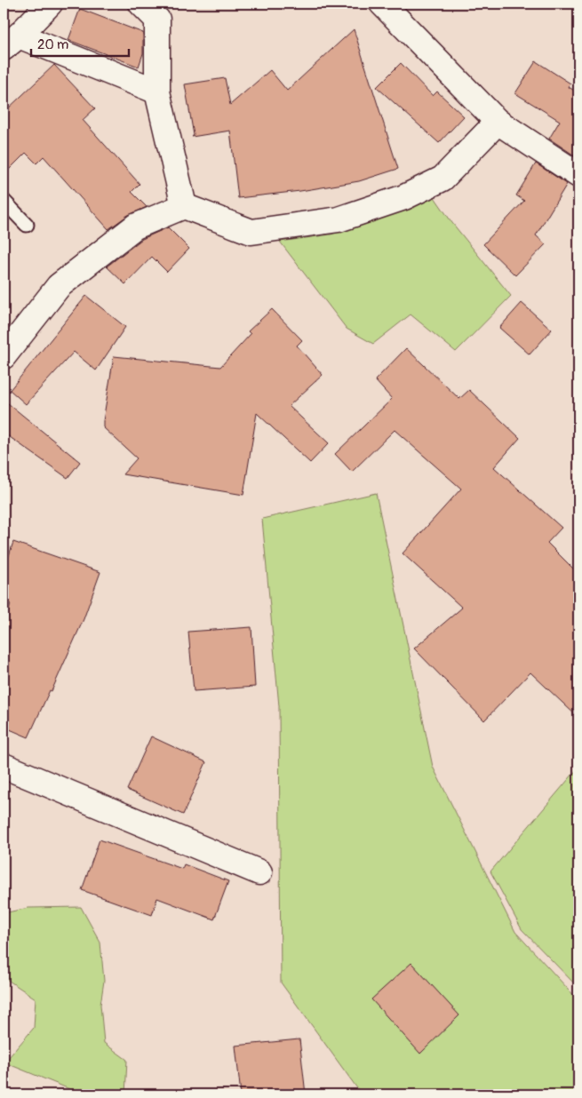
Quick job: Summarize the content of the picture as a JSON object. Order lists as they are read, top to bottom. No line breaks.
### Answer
{"scale_bar":"20 m"}
